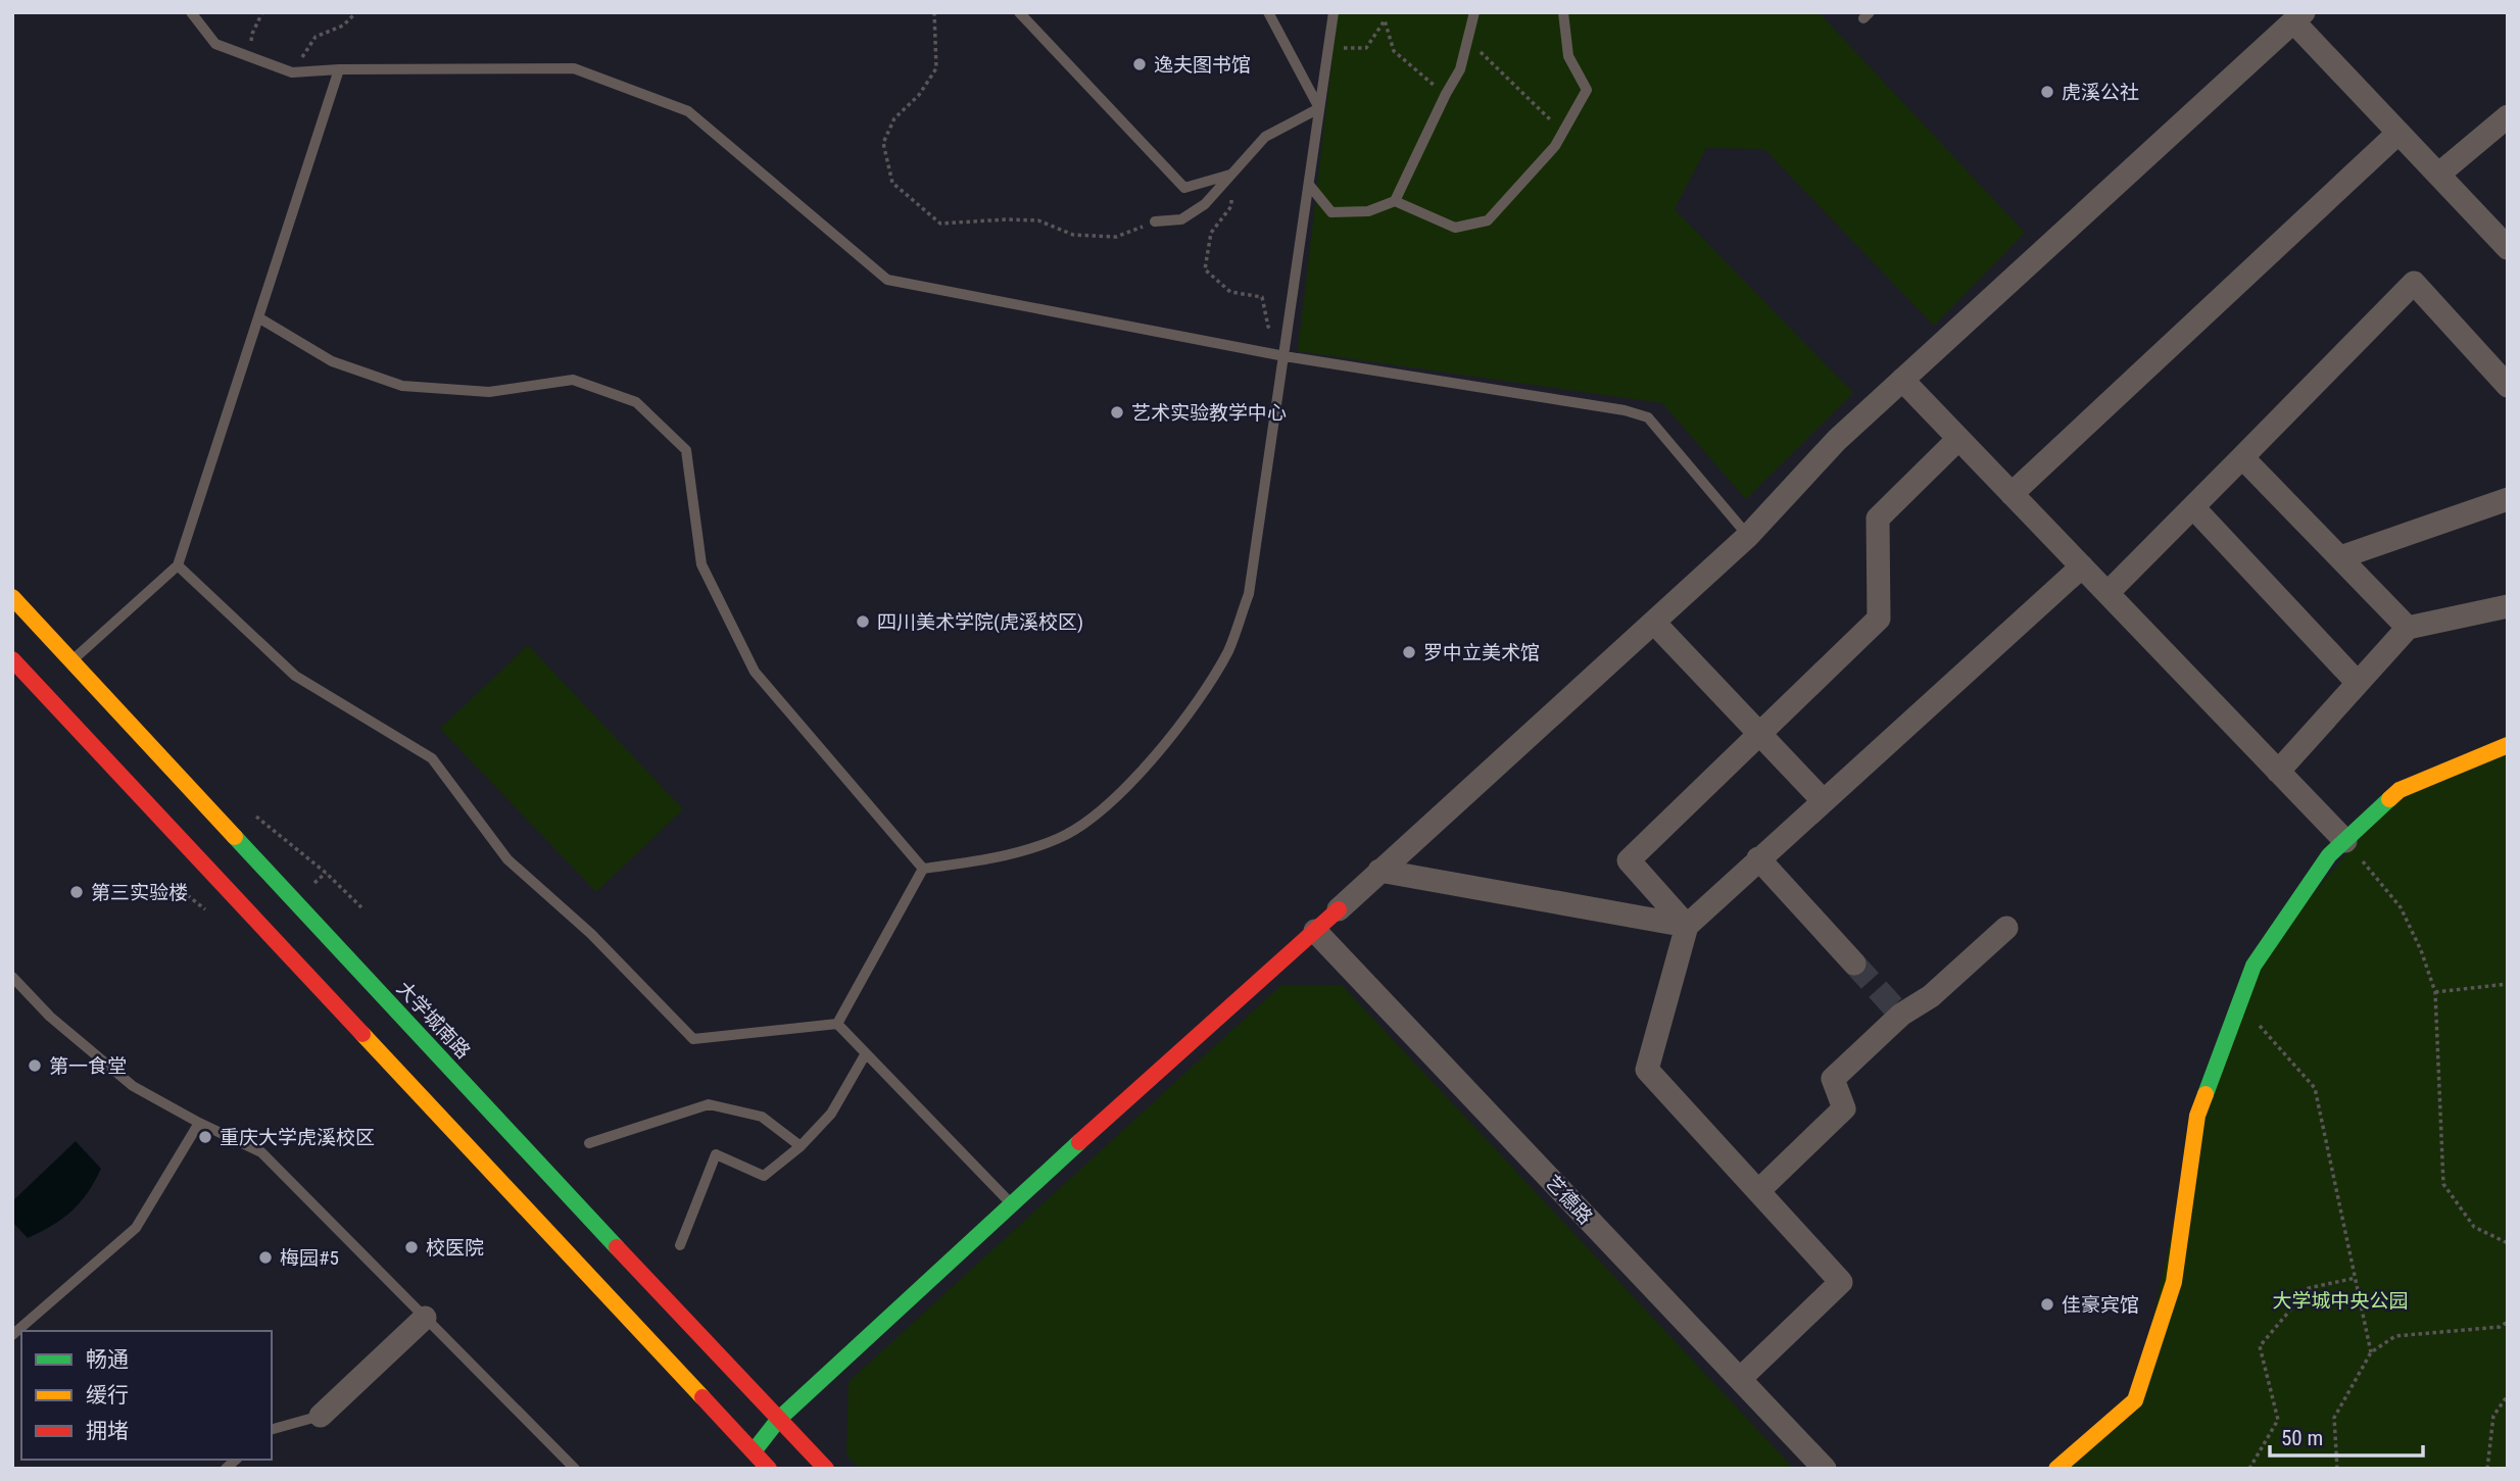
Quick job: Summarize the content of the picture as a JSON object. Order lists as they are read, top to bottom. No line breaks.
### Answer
{"streets":{"main road":["大学城南路"],"street":["艺德路"]},"parks":["大学城中央公园"],"places":["逸夫图书馆","虎溪公社","艺术实验教学中心","四川美术学院(虎溪校区)","罗中立美术馆","第三实验楼","第一食堂","重庆大学虎溪校区","校医院","梅园#5","佳豪宾馆"],"legend":["畅通","缓行","拥堵"],"scale_bar":"50 m"}
